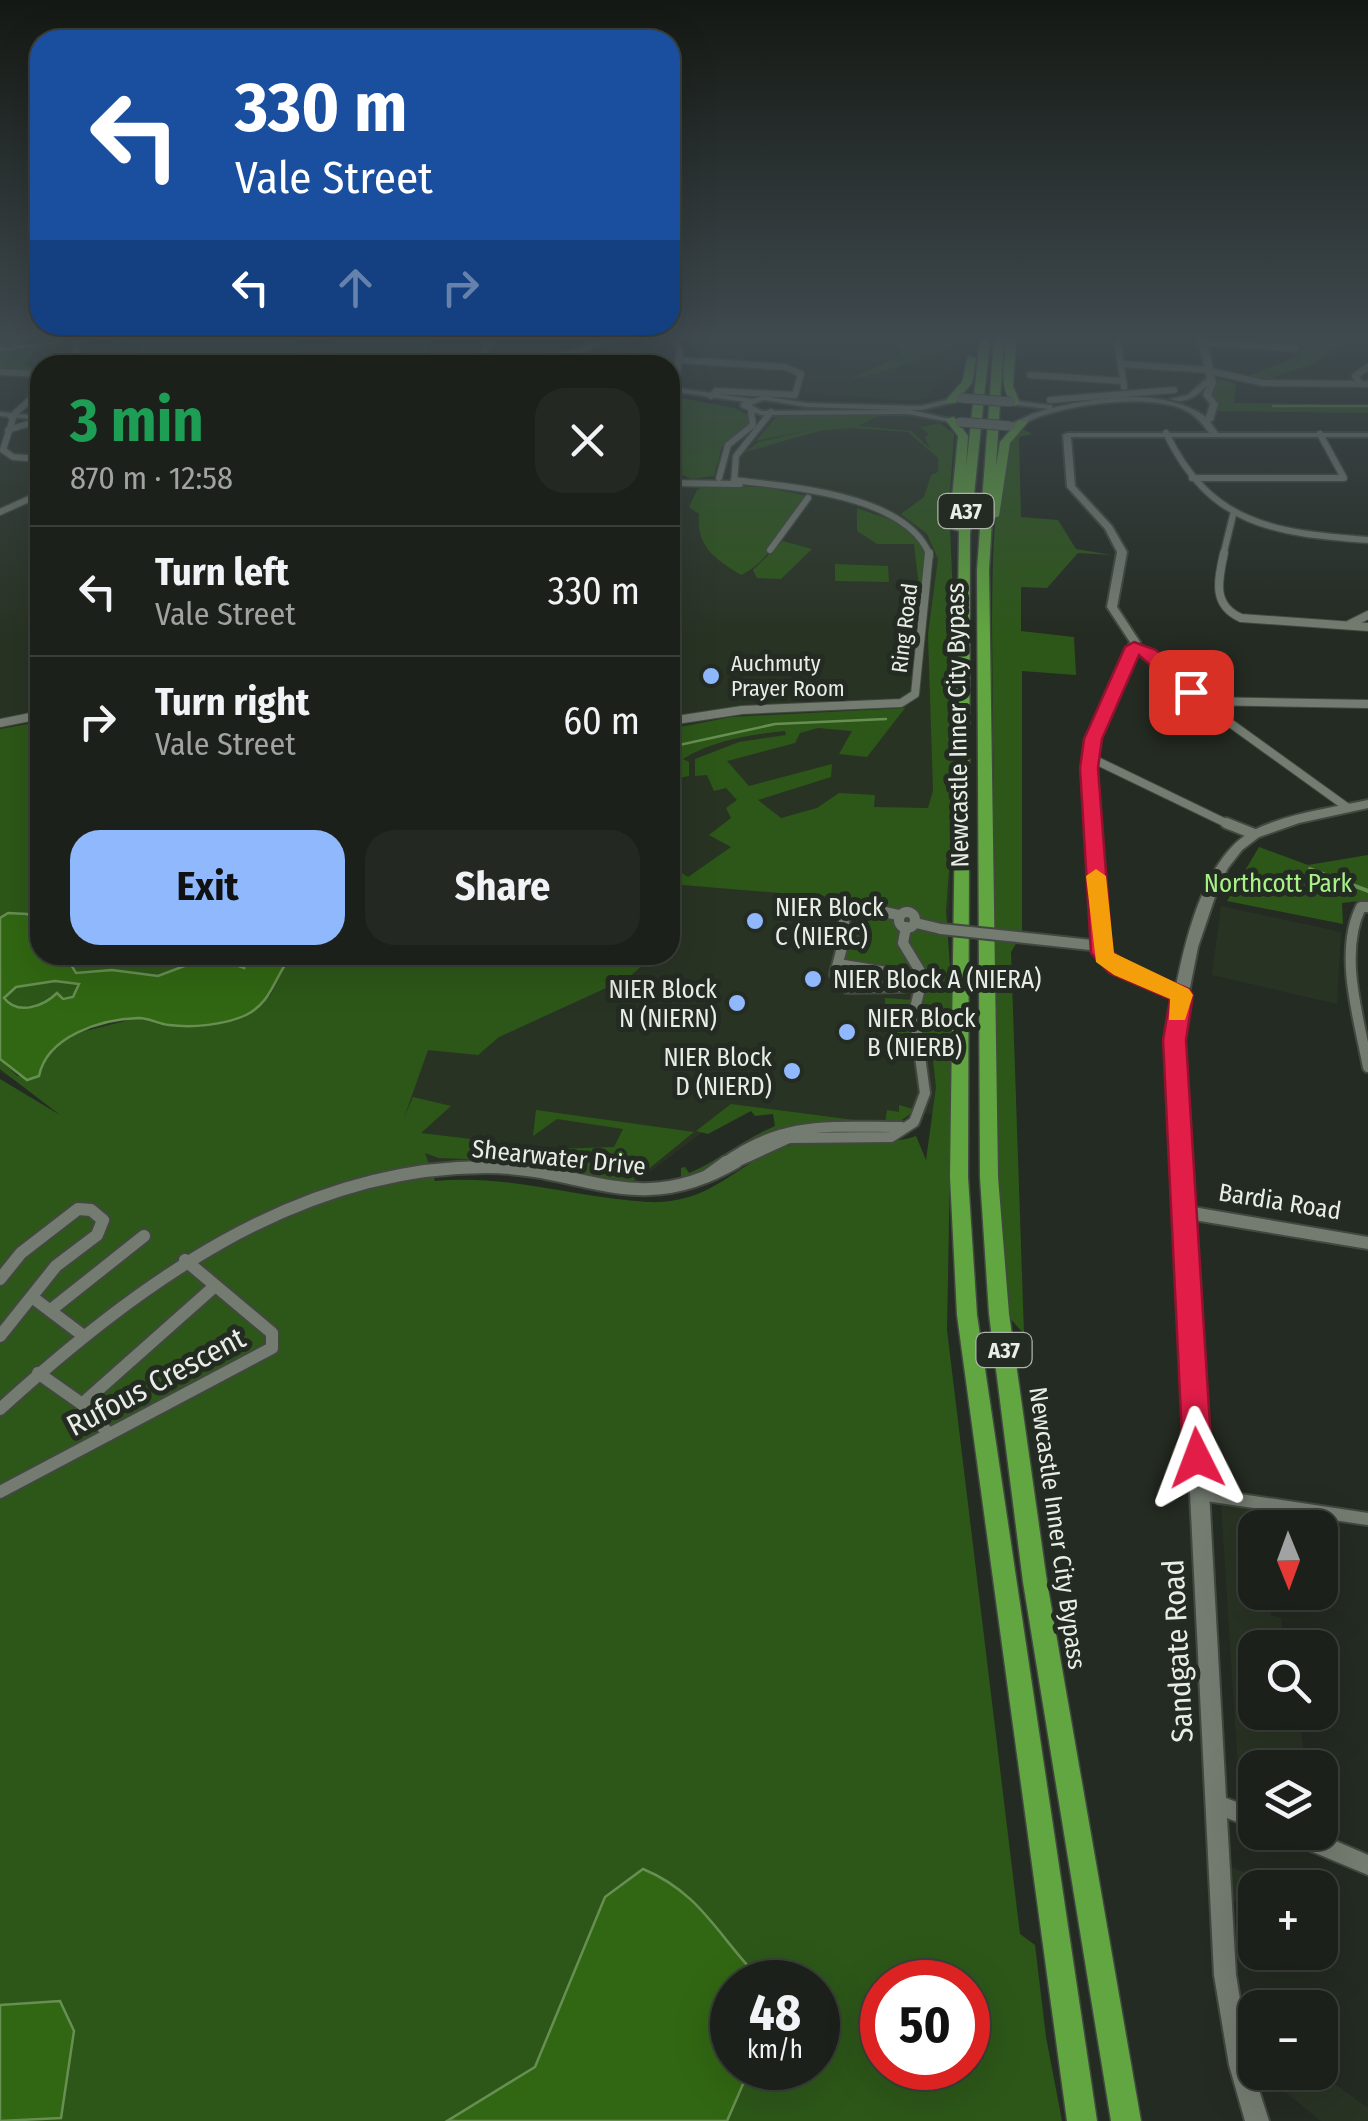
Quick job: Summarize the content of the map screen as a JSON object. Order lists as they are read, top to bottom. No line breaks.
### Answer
{"streets":{"highway":["A37","Newcastle Inner City Bypass"],"main road":["Bardia Road","Sandgate Road"],"street":["Ring Road","Shearwater Drive","Rufous Crescent"]},"crossings":[["Shearwater Drive","Rufous Crescent"],["Bardia Road","Sandgate Road"]],"parks":["Northcott Park"],"places":["Auchmuty Prayer Room","NIER Block C (NIERC)","NIER Block A (NIERA)","NIER Block N (NIERN)","NIER Block B (NIERB)","NIER Block D (NIERD)"],"north":"bottom","page":{"turn":["330 m","Vale Street"],"heading":["3 min","870 m · 12:58"],"list":[{"name":"Turn left","note":"Vale Street","value":"330 m"},{"name":"Turn right","note":"Vale Street","value":"60 m"}],"buttons":["Exit","Share"],"map_buttons":["+","−"],"speed":"48 km/h","limit":"50"}}
